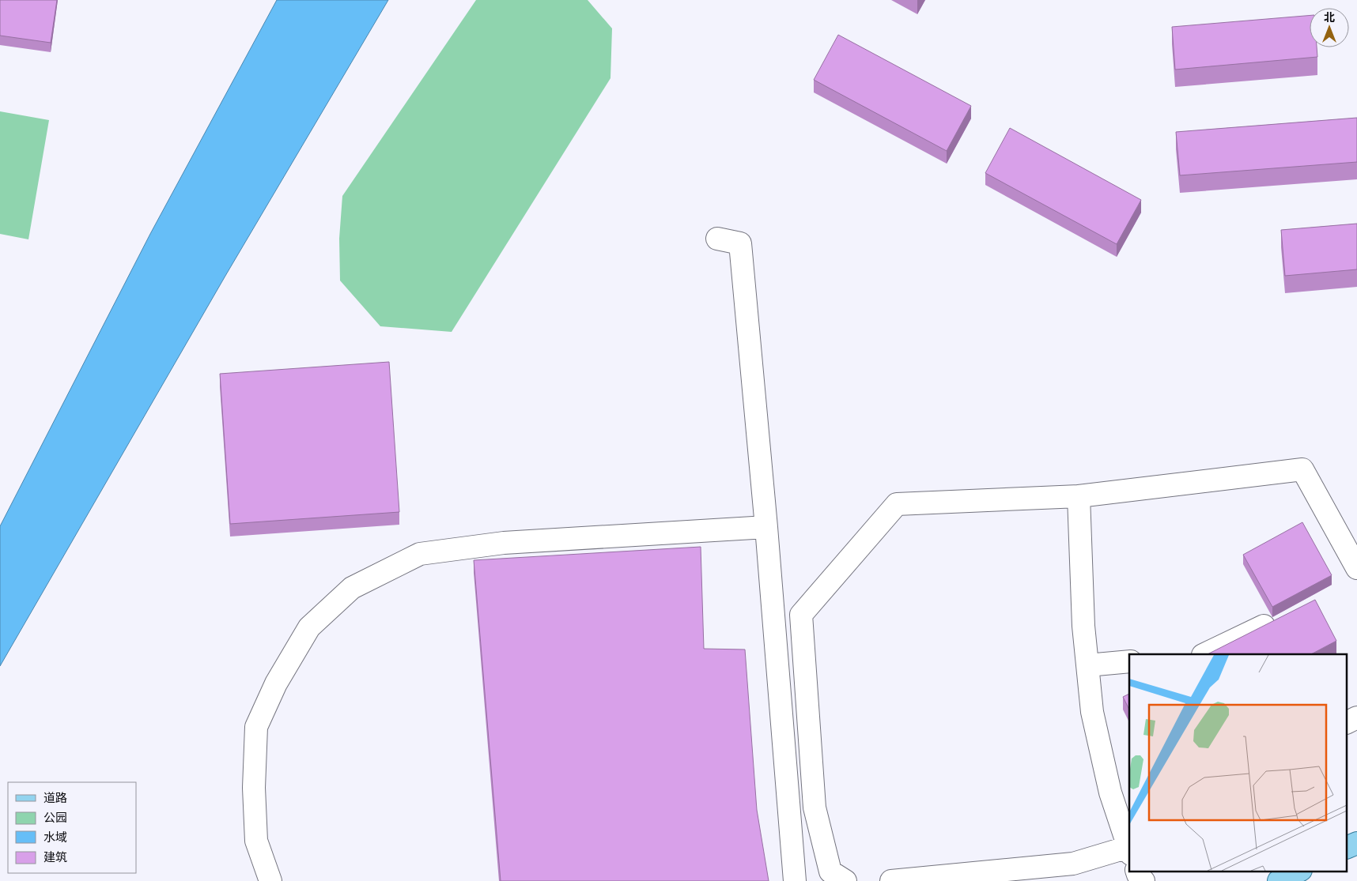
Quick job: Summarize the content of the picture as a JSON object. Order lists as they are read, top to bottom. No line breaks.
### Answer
{"legend":["道路","公园","水域","建筑"],"north":"top"}
